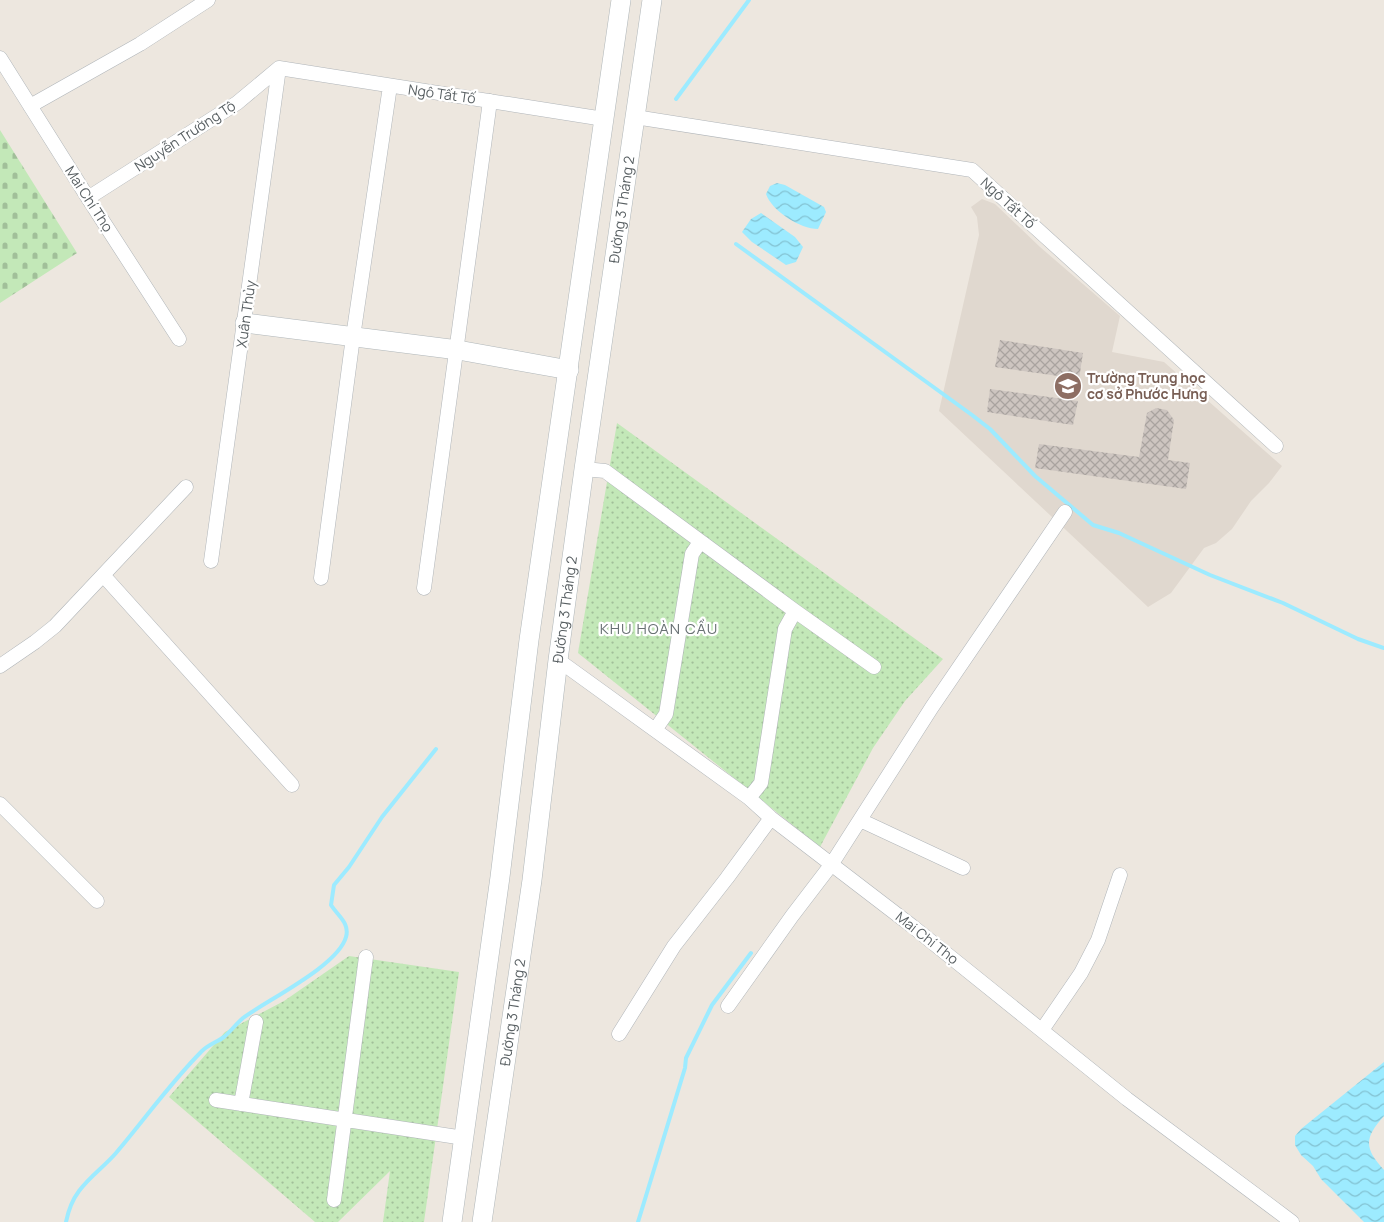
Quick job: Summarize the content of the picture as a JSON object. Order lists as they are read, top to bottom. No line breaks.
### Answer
{"streets":{"main road":["Đường 3 Tháng 2"],"street":["Ngô Tất Tố","Nguyễn Trường Tộ","Mai Chí Thọ","Xuân Thủy"]},"crossings":[["Ngô Tất Tố","Nguyễn Trường Tộ"],["Ngô Tất Tố","Đường 3 Tháng 2"],["Ngô Tất Tố","Xuân Thủy"],["Nguyễn Trường Tộ","Mai Chí Thọ"],["Nguyễn Trường Tộ","Xuân Thủy"],["Mai Chí Thọ","Đường 3 Tháng 2"]],"districts":["KHU HOÀN CẦU"],"places":{"school or university":["Trường Trung học cơ sở Phước Hưng"]}}
